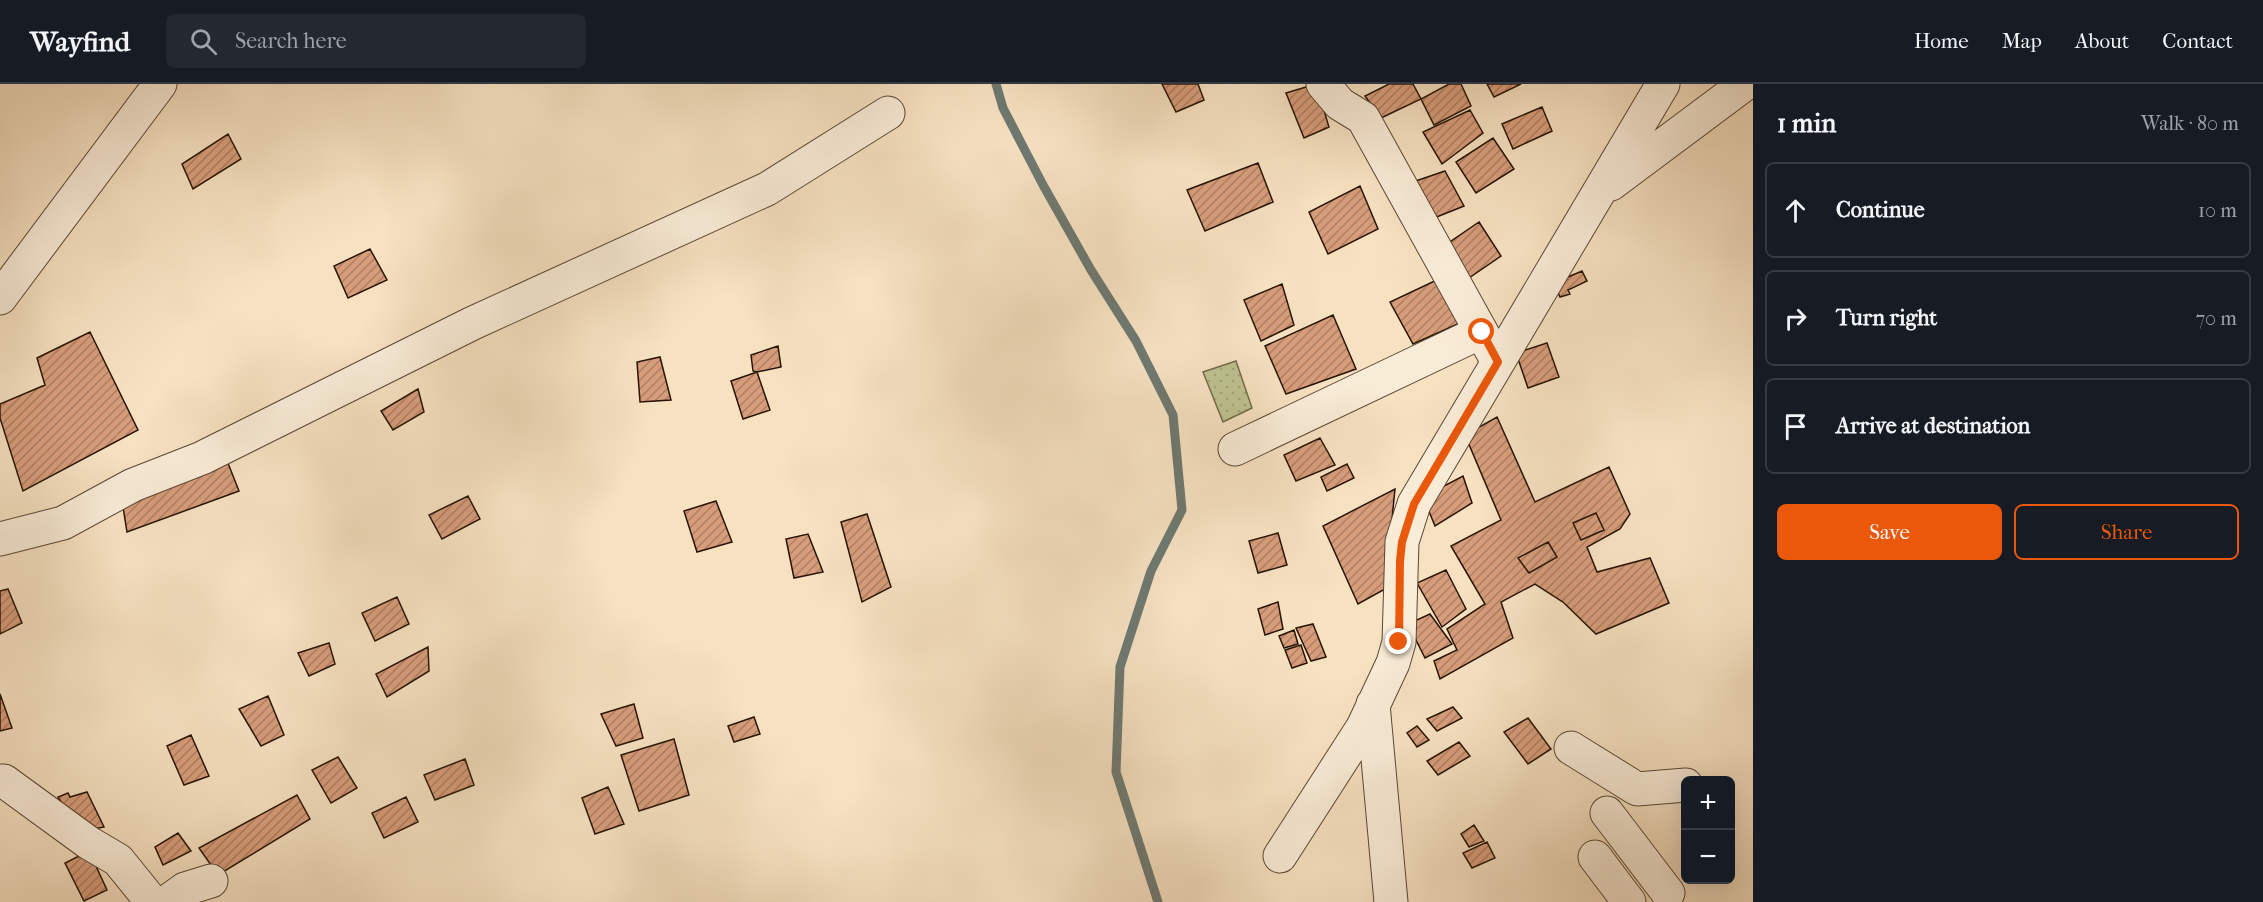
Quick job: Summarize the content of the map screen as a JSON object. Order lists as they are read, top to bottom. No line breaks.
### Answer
{"page":{"header":"Wayfind","search":"Search here","nav":["Home","Map","About","Contact"],"heading":["1 min","Walk · 80 m"],"list":[["Continue","10 m"],["Turn right","70 m"],"Arrive at destination"],"buttons":["Save","Share"],"map_buttons":["+","−"]}}
